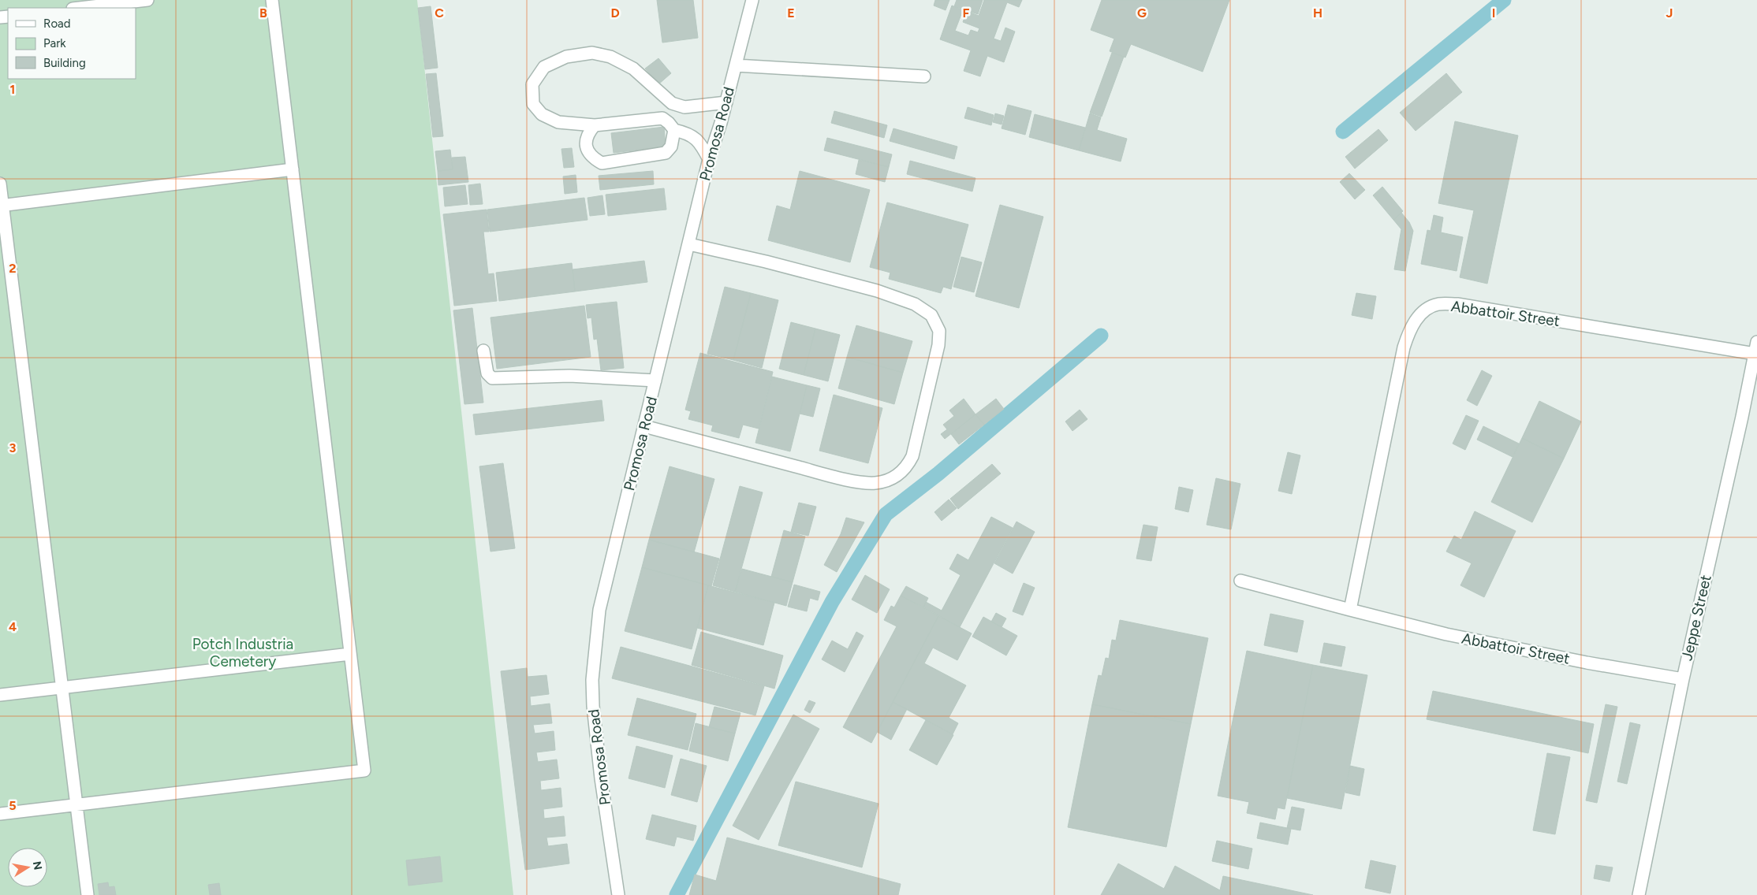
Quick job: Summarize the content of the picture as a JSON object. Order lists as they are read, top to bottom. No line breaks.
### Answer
{"streets":{"street":["Promosa Road","Abbattoir Street","Jeppe Street"]},"crossings":[["Abbattoir Street","Jeppe Street"]],"parks":["Potch Industria Cemetery"],"legend":["Road","Park","Building"],"north":"right","grid":{"columns":["B","C","D","E","F","G","H","I","J"],"rows":["1","2","3","4","5"]}}
